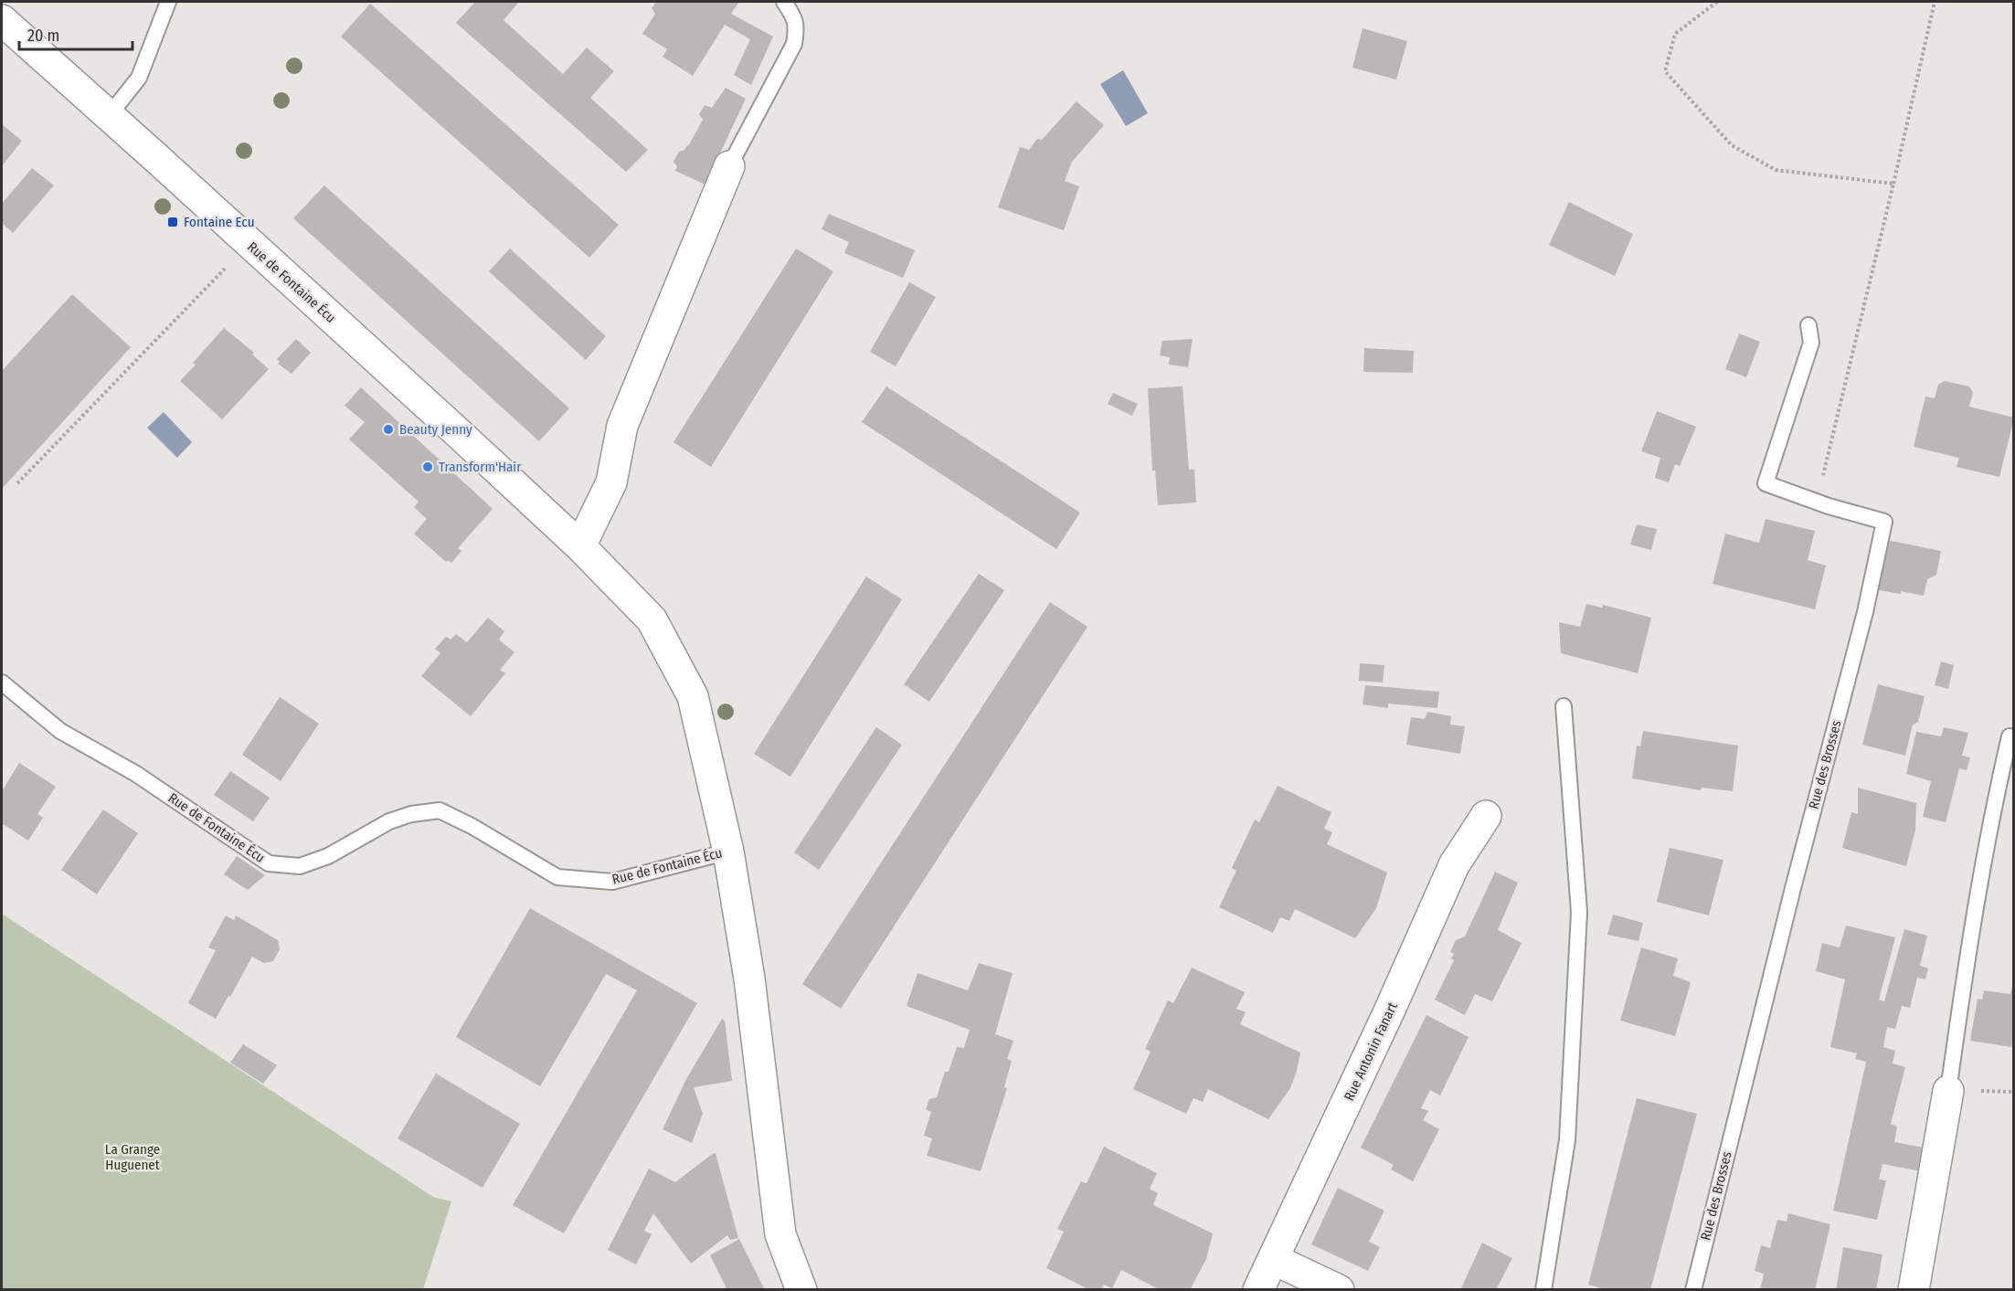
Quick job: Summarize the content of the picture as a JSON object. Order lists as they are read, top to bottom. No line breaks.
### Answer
{"streets":{"street":["Rue de Fontaine Écu","Rue Antonin Fanart"],"lane":["Rue des Brosses"]},"parks":["La Grange Huguenet"],"places":{"transit":["Fontaine Ecu"],"other":["Beauty Jenny","Transform'Hair"]},"scale_bar":"20 m"}
